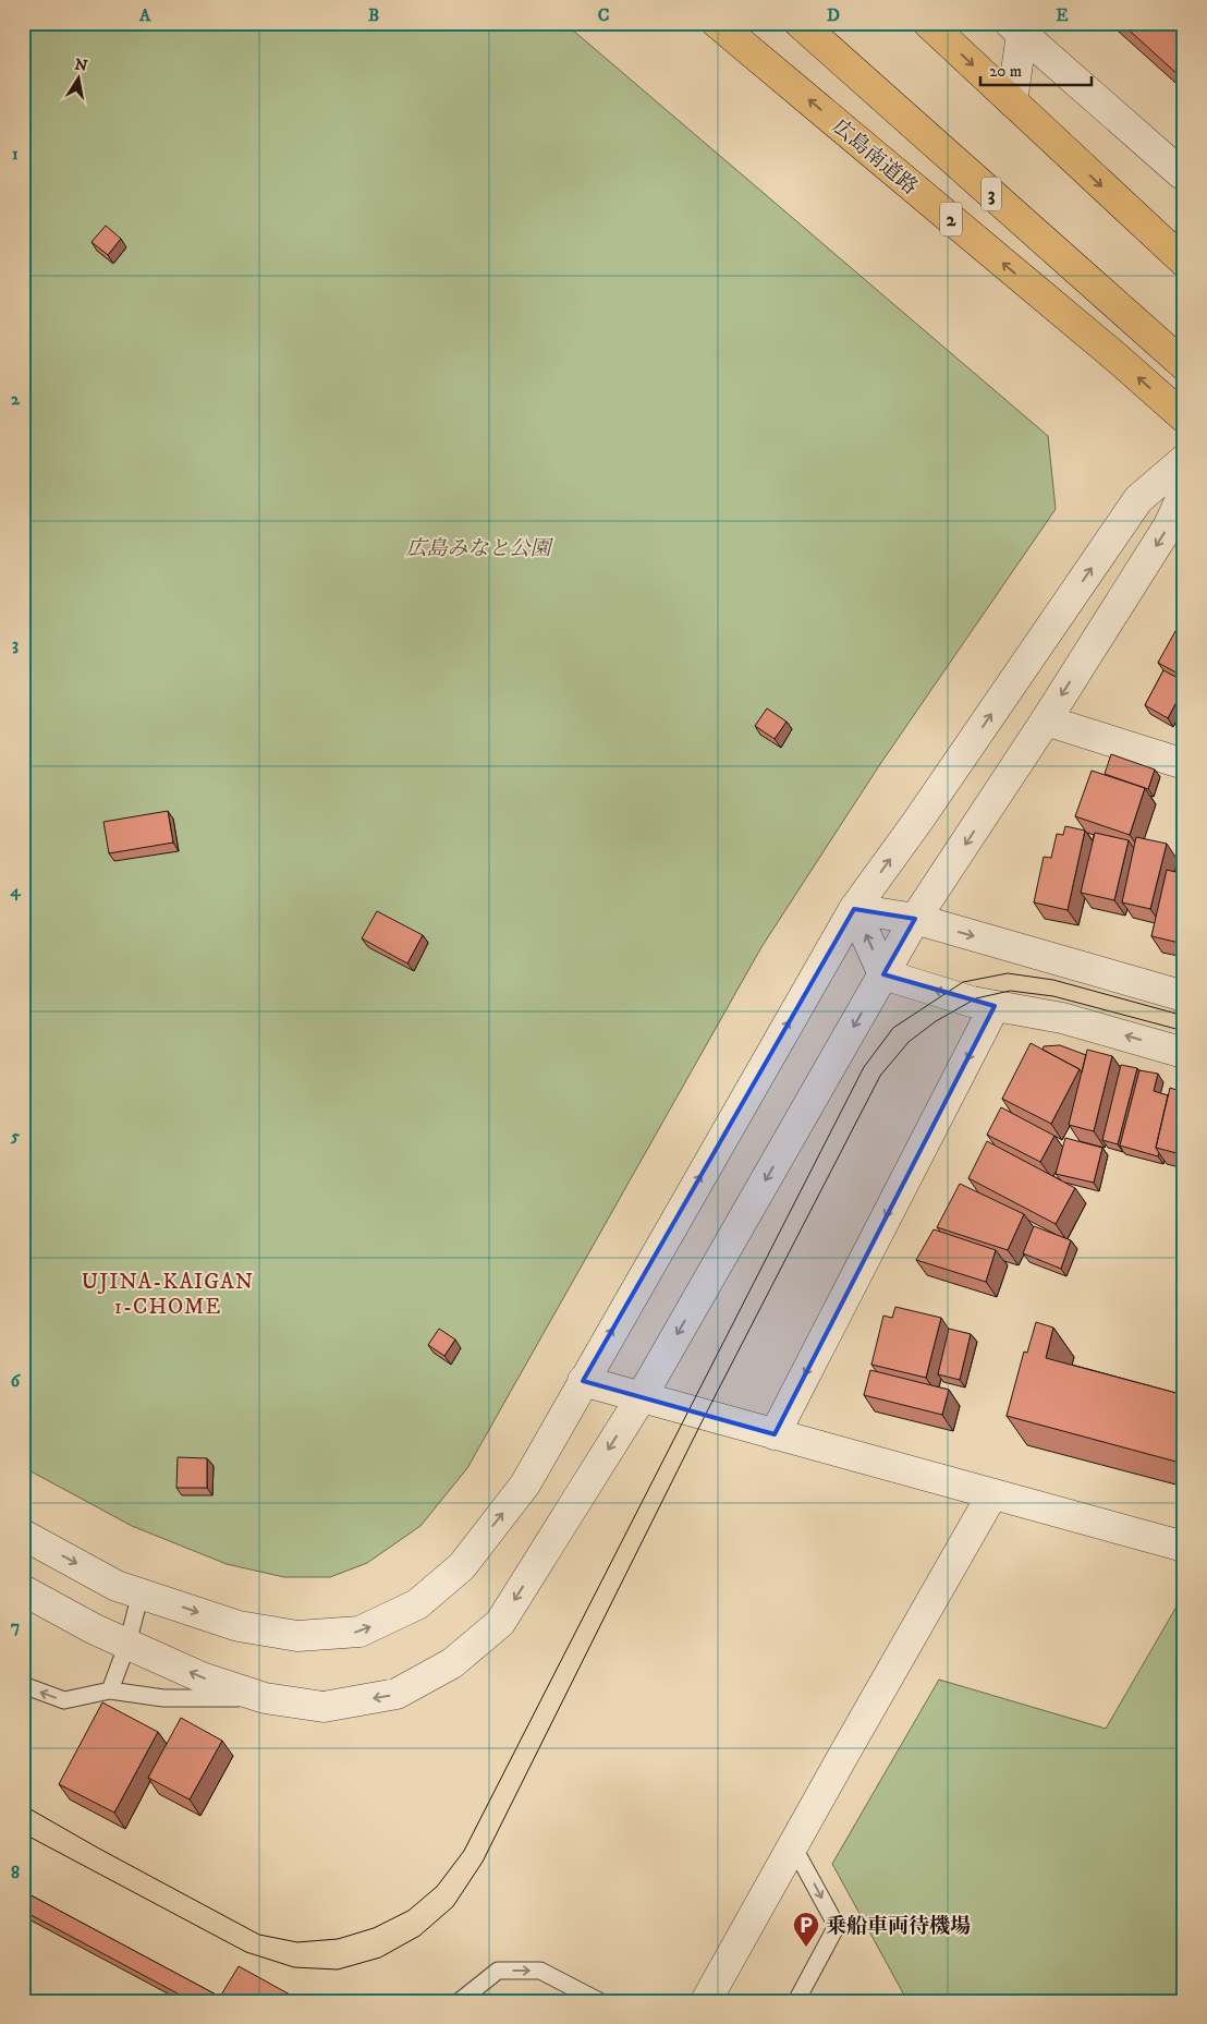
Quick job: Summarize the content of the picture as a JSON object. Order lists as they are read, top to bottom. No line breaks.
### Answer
{"streets":{"highway":["広島南道路","3","2"]},"districts":["UJINA-KAIGAN 1-CHOME"],"parks":["広島みなと公園"],"places":{"parking":["乗船車両待機場"]},"scale_bar":"20 m","north":"top","grid":{"columns":["A","B","C","D","E"],"rows":["1","2","3","4","5","6","7","8"]}}
